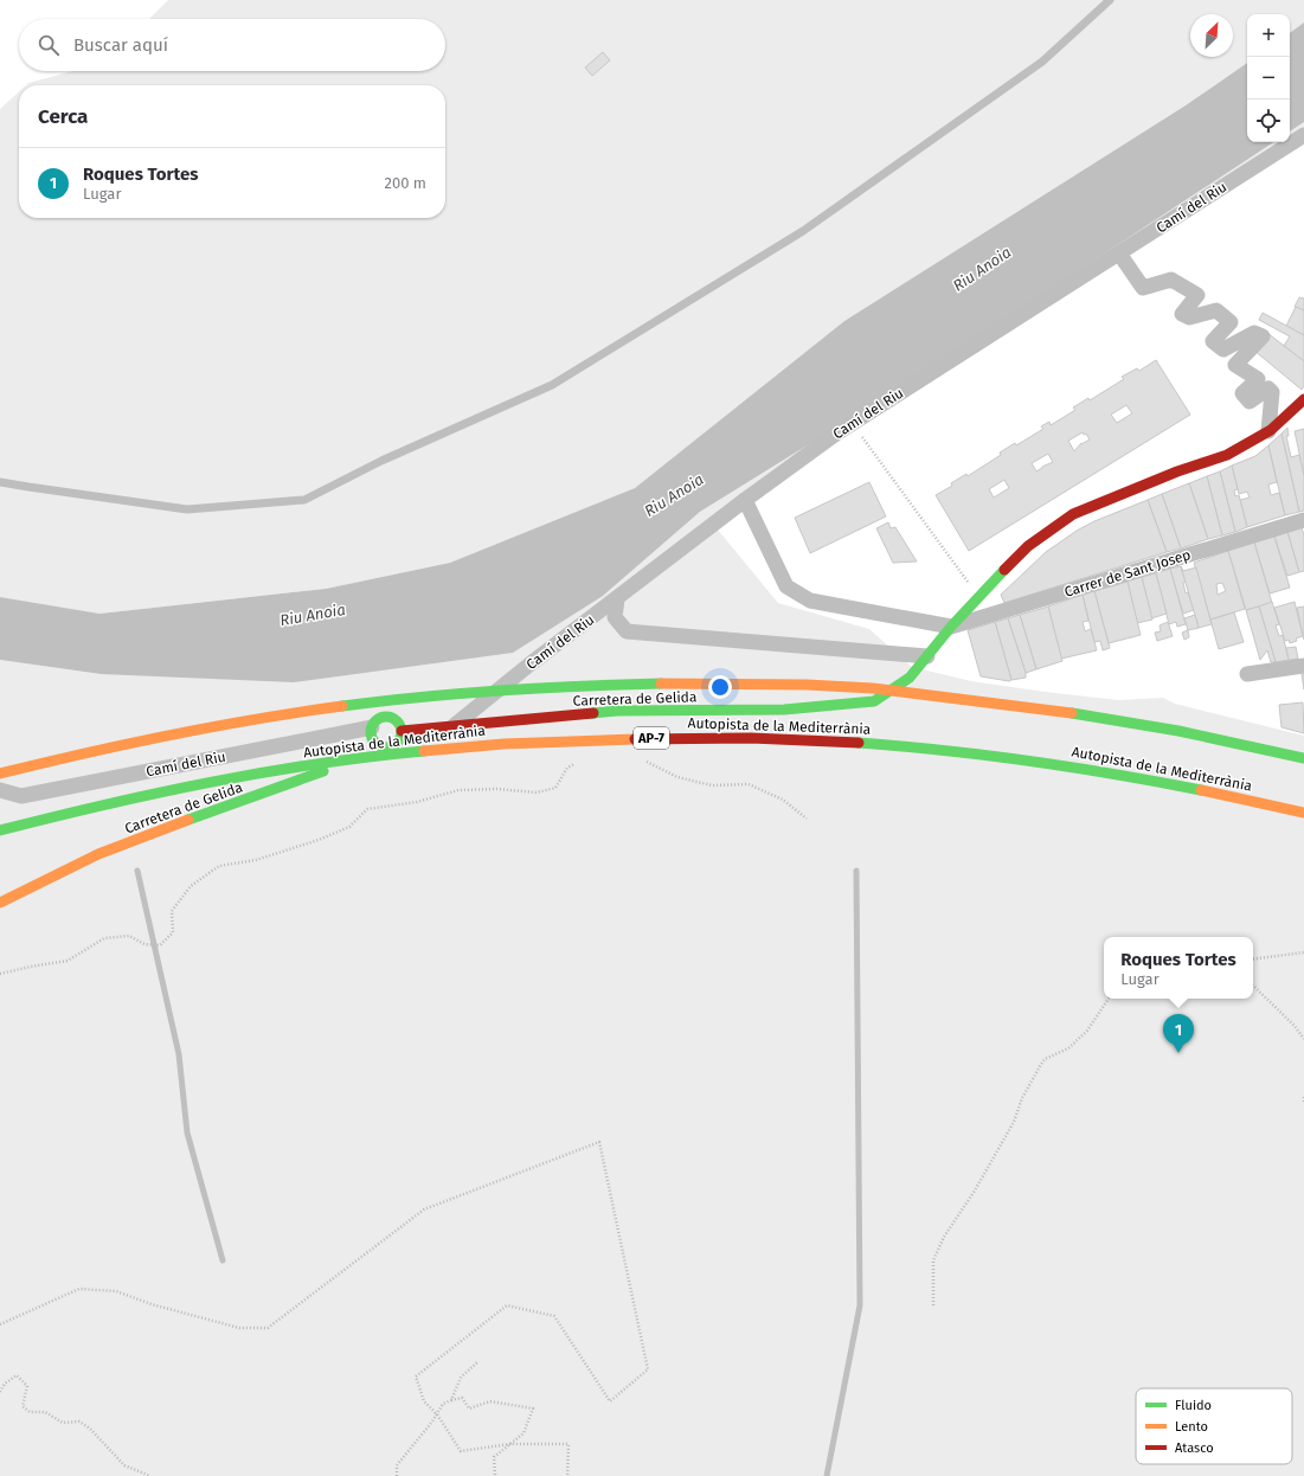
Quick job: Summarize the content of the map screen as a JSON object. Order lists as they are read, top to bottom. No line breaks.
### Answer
{"streets":{"main road":["Carretera de Gelida","Autopista de la Mediterrània","AP-7"],"street":["Camí del Riu","Carrer de Sant Josep"]},"crossings":[["Camí del Riu","Carretera de Gelida"],["Carrer de Sant Josep","Carretera de Gelida"]],"water":["Riu Anoia"],"legend":["Fluido","Lento","Atasco"],"north":"top right","page":{"map_buttons":["+","−"],"search":"Buscar aquí","heading":"Cerca","list":[{"mark":"1","name":"Roques Tortes","note":"Lugar","value":"200 m"}],"popup":["Roques Tortes","Lugar"],"pins":"1"}}
